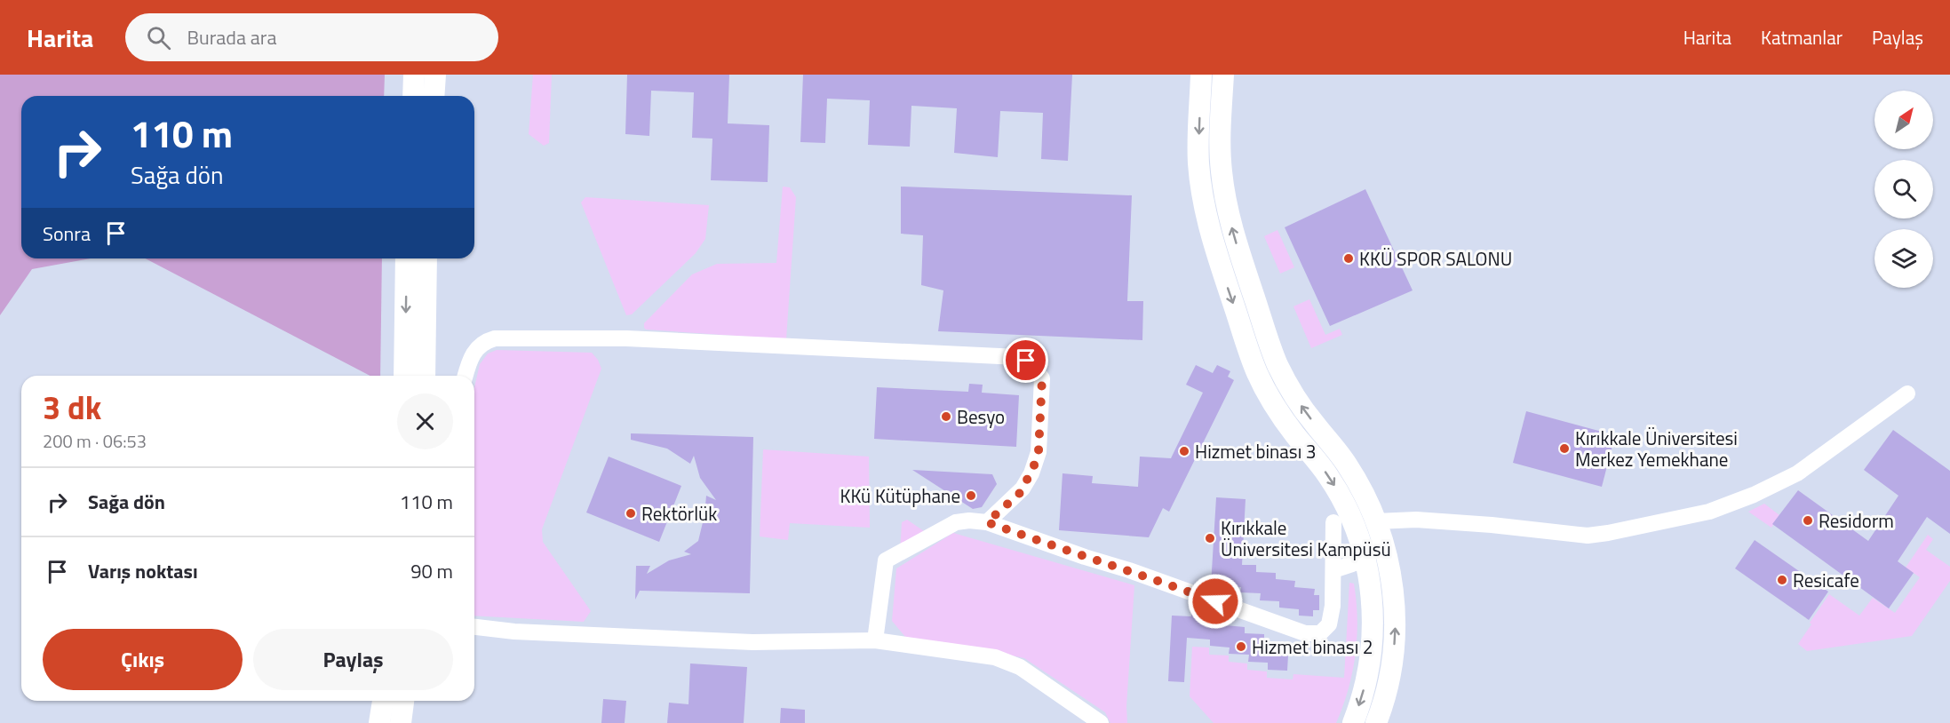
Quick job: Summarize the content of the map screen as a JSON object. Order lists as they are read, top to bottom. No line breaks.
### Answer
{"places":["KKÜ SPOR SALONU","Besyo","Kırıkkale Üniversitesi Merkez Yemekhane","Hizmet binası 3","KKü Kütüphane","Rektörlük","Residorm","Kırıkkale Üniversitesi Kampüsü","Resicafe","Hizmet binası 2"],"north":"top right","page":{"header":"Harita","search":"Burada ara","nav":["Harita","Katmanlar","Paylaş"],"turn":["110 m","Sağa dön"],"then":"Sonra","heading":["3 dk","200 m · 06:53"],"list":[{"name":"Sağa dön","value":"110 m"},{"name":"Varış noktası","value":"90 m"}],"buttons":["Çıkış","Paylaş"]}}
